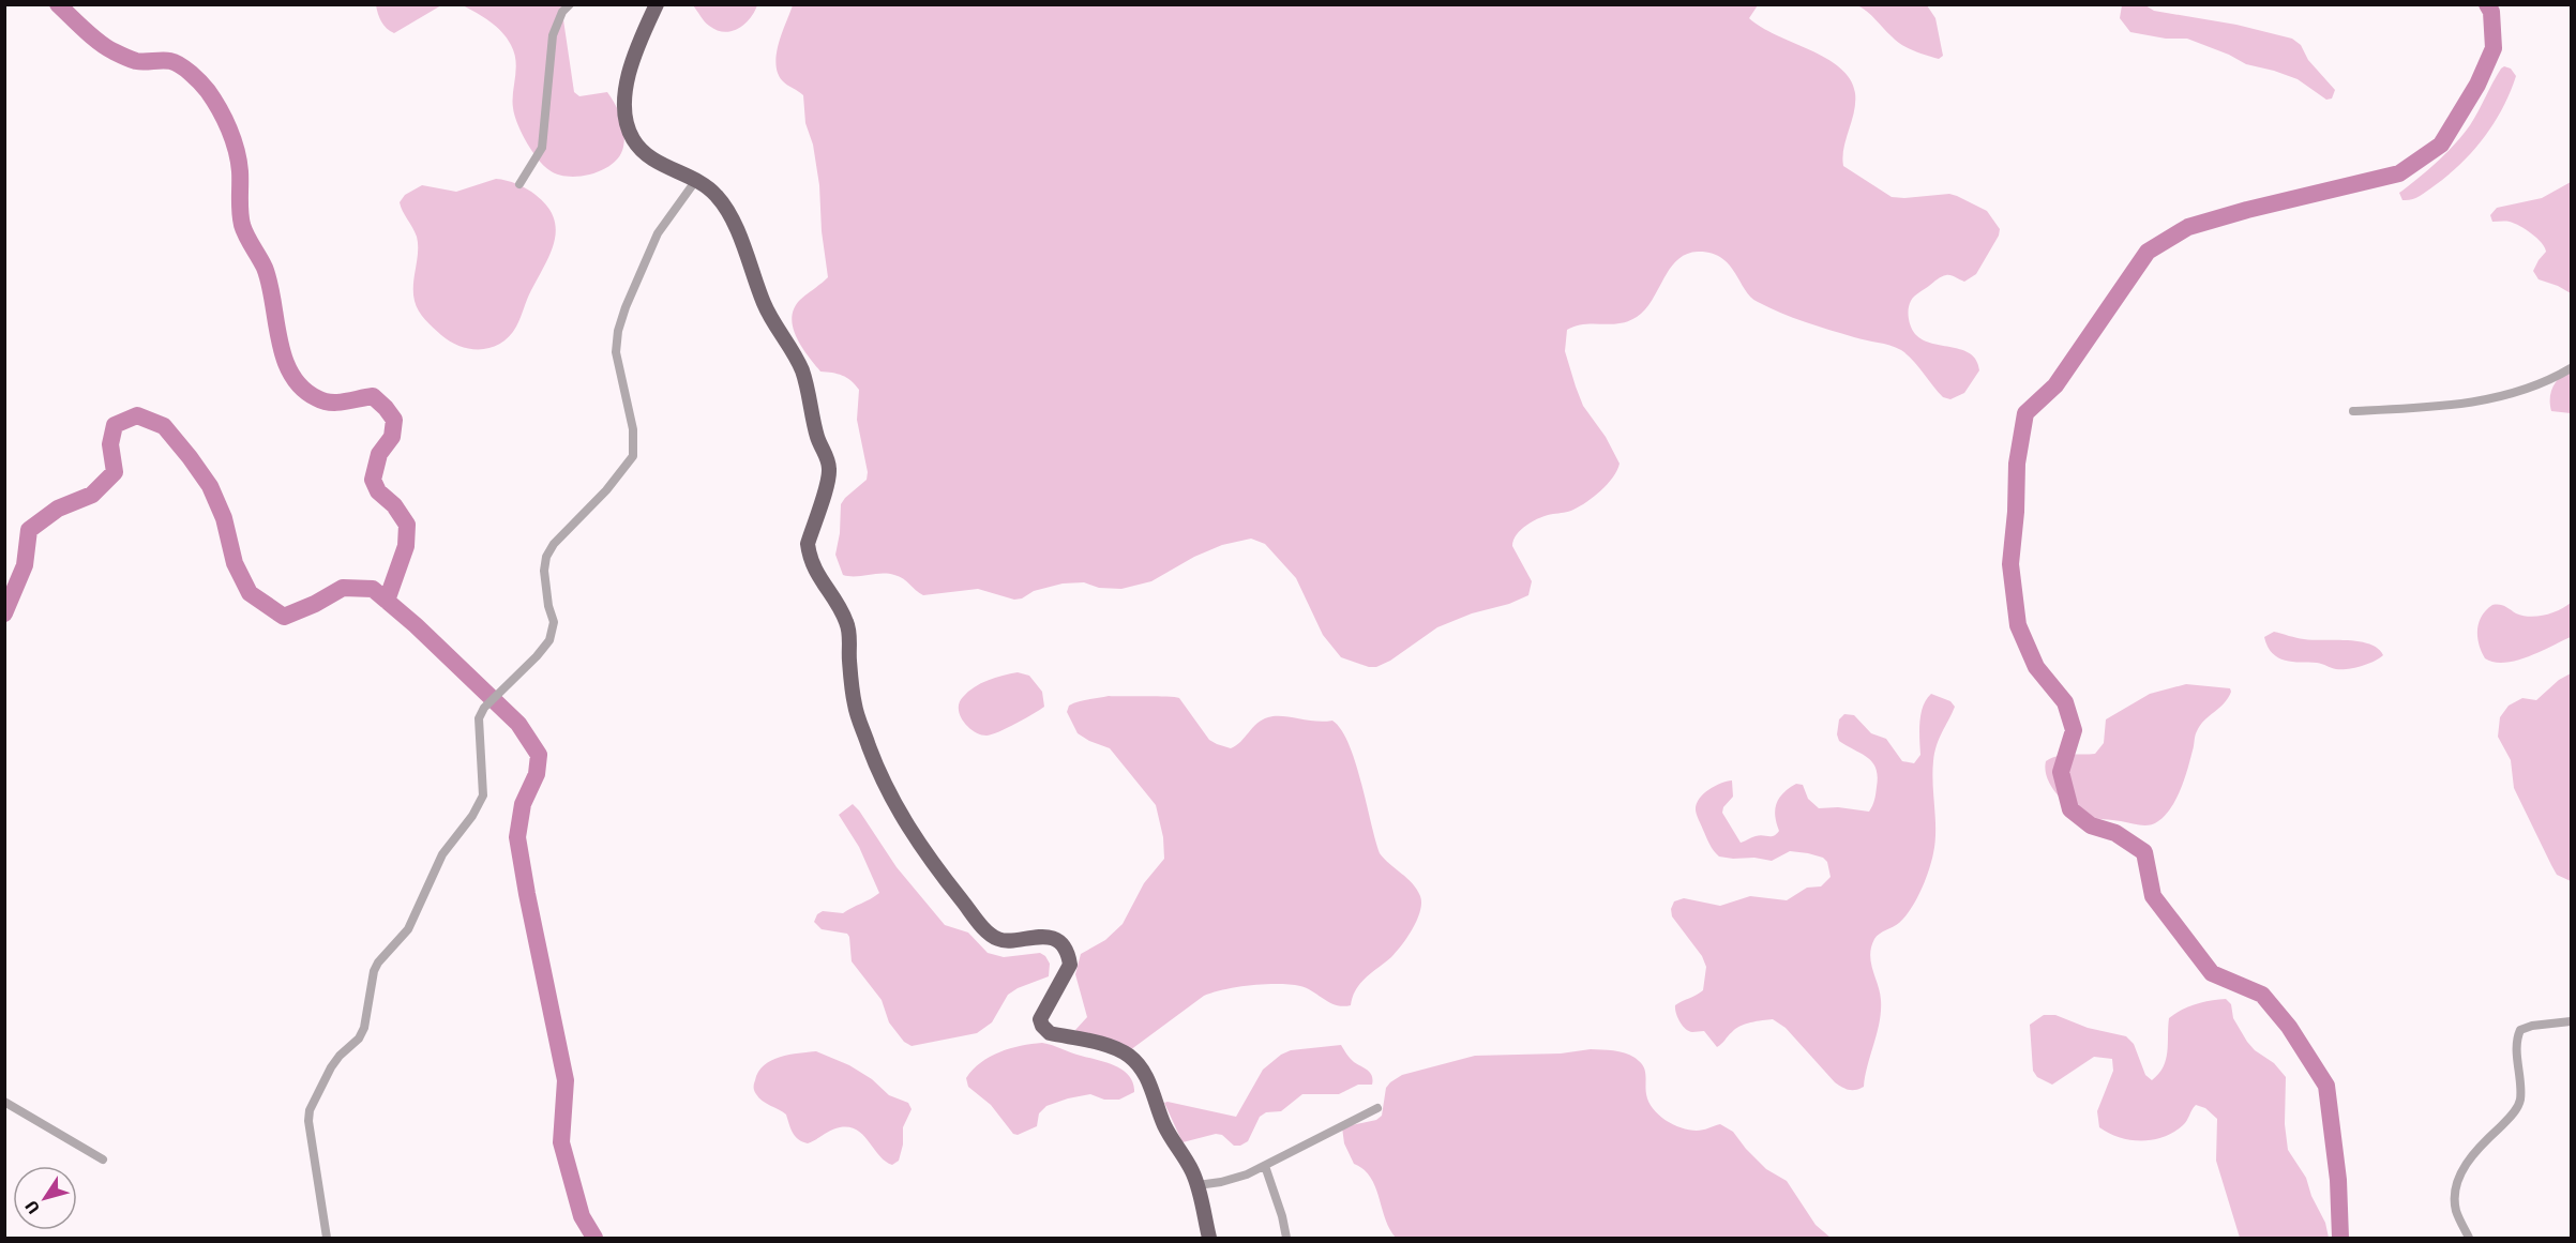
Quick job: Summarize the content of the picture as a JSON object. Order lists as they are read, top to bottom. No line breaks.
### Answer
{"north":"bottom left"}
